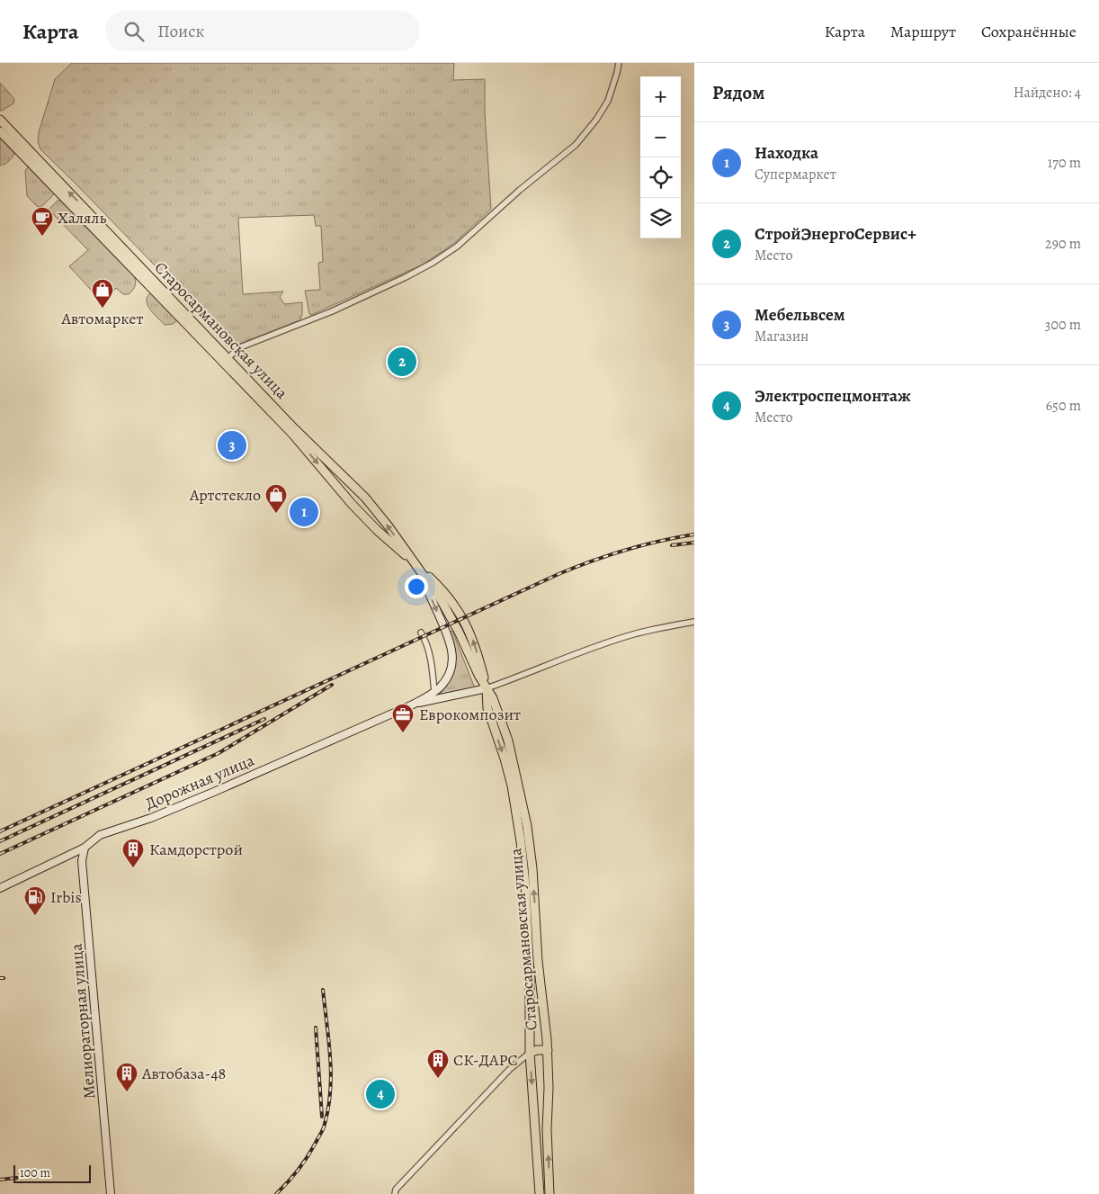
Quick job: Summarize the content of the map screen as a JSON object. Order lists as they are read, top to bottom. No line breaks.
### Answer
{"streets":{"main road":["Старосармановская улица"],"street":["Дорожная улица","Мелиораторная улица"]},"crossings":[["Дорожная улица","Мелиораторная улица"]],"places":{"cafe":["Халяль"],"shop":["Автомаркет","Артстекло"],"office":["Еврокомпозит"],"building":["Камдорстрой","СК-ДАРС","Автобаза-48"],"fuel station":["Irbis"]},"scale_bar":"100 m","page":{"header":"Карта","search":"Поиск","nav":["Карта","Маршрут","Сохранённые"],"heading":["Рядом","Найдено: 4"],"map_buttons":["+","−"],"list":[{"mark":"1","name":"Находка","note":"Супермаркет","value":"170 m"},{"mark":"2","name":"СтройЭнергоСервис+","note":"Место","value":"290 m"},{"mark":"3","name":"Мебельвсем","note":"Магазин","value":"300 m"},{"mark":"4","name":"Электроспецмонтаж","note":"Место","value":"650 m"}],"pins":["2","3","1","4"],"scale":"100 m"}}
